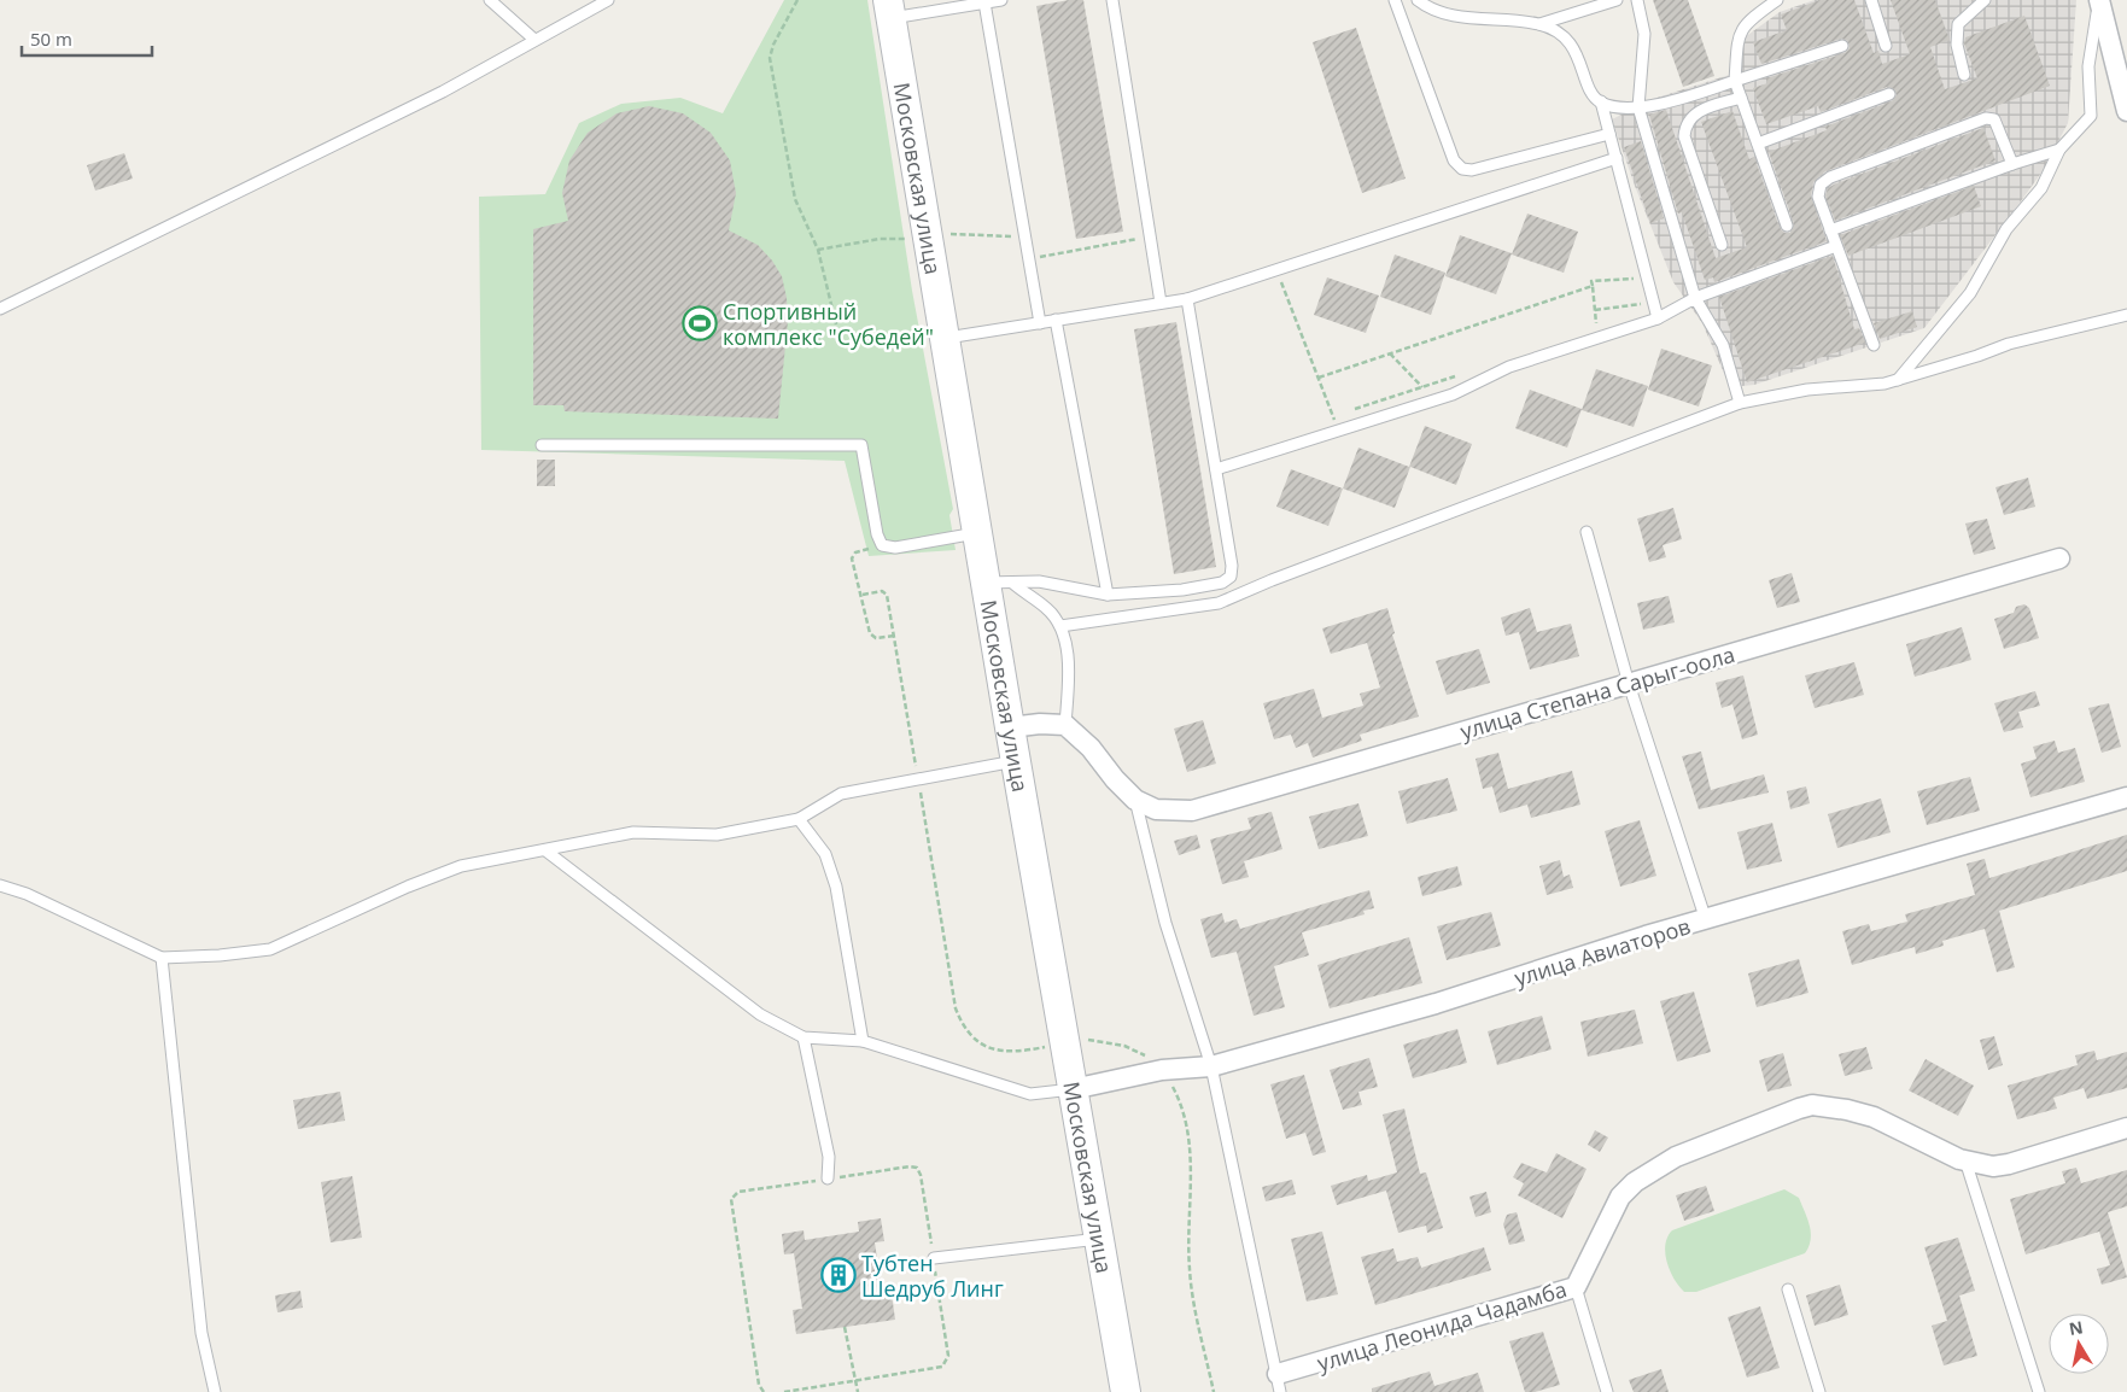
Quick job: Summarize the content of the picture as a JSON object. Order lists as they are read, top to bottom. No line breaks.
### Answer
{"streets":{"main road":["Московская улица"],"street":["улица Степана Сарыг-оола","улица Авиаторов","улица Леонида Чадамба"]},"crossings":[["Московская улица","улица Авиаторов"]],"places":{"sports":["Спортивный комплекс \"Субедей\""],"building":["Тубтен Шедруб Линг"]},"scale_bar":"50 m","north":"top"}
